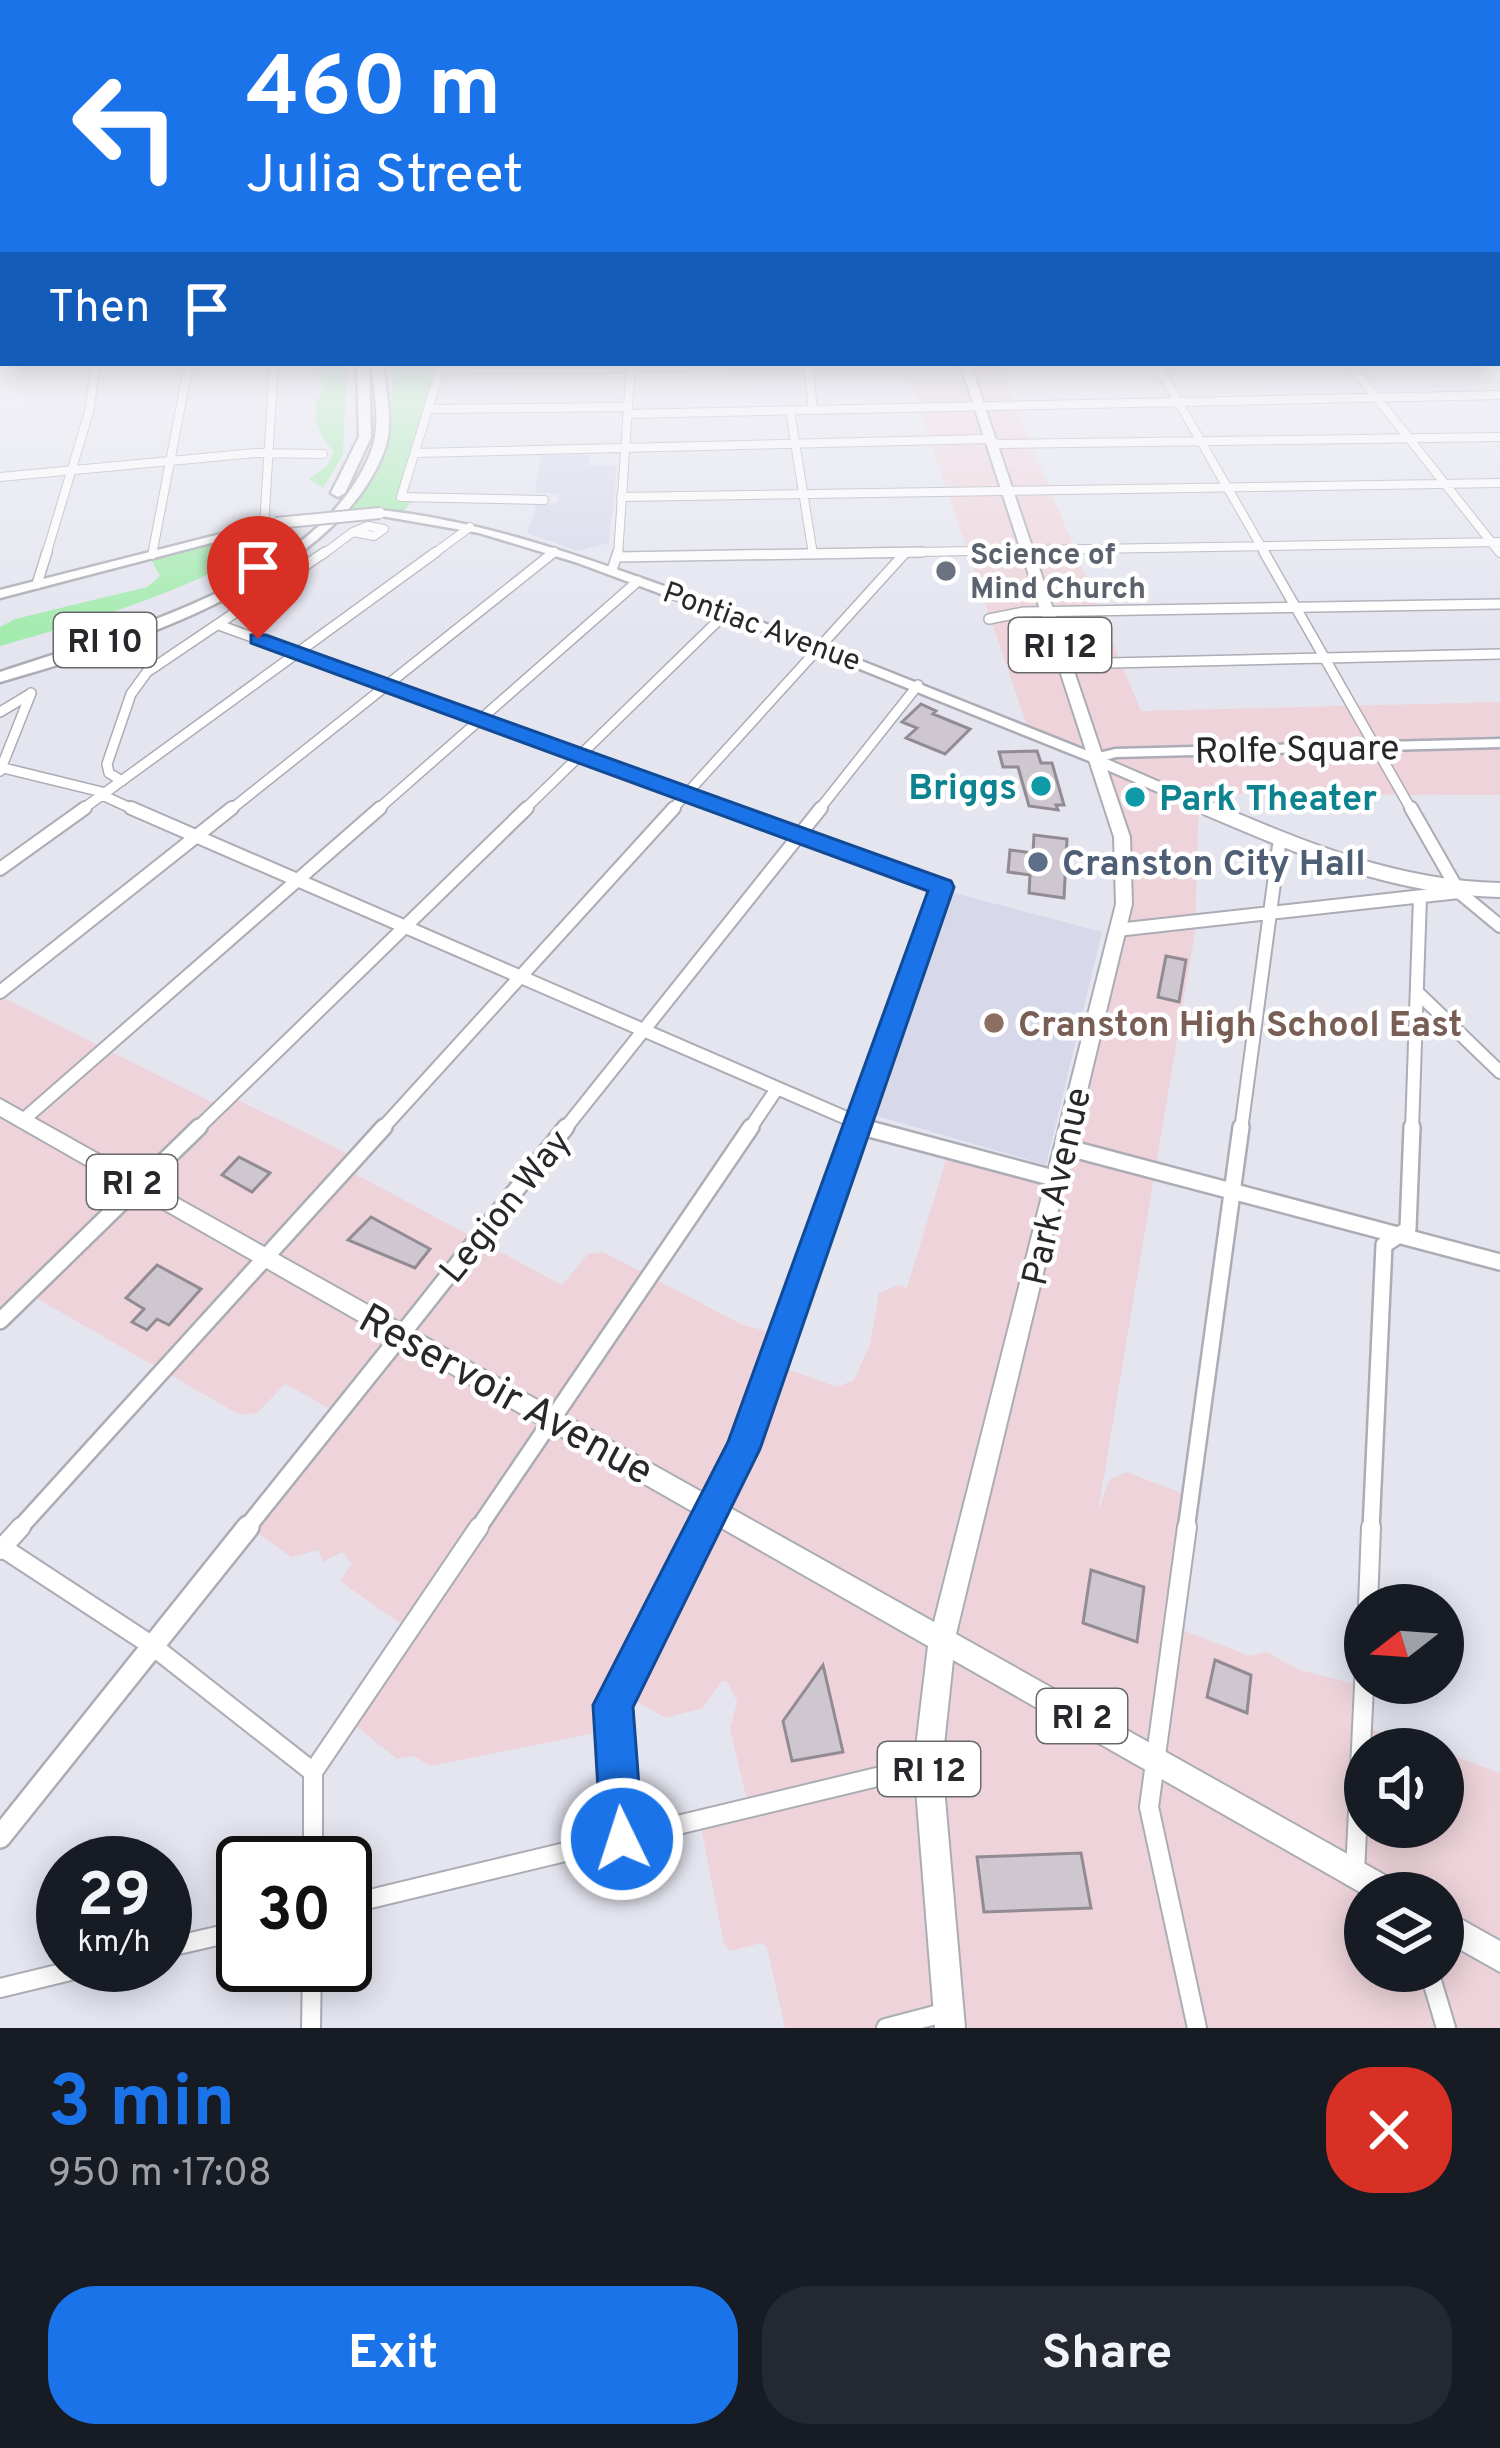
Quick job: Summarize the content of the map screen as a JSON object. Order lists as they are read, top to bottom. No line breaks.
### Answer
{"streets":{"highway":["RI 10"],"main road":["Pontiac Avenue","RI 12","Rolfe Square","RI 2","Park Avenue","Reservoir Avenue"],"street":["Legion Way"]},"crossings":[["Pontiac Avenue","Rolfe Square"],["Pontiac Avenue","Park Avenue"],["Pontiac Avenue","Legion Way"],["Rolfe Square","Park Avenue"],["Park Avenue","Reservoir Avenue"],["Legion Way","Reservoir Avenue"]],"places":["Science of Mind Church","Briggs","Park Theater","Cranston City Hall","Cranston High School East"],"north":"left","page":{"turn":["460 m","Julia Street"],"then":"Then","speed":"29 km/h","limit":"30","heading":["3 min","950 m · 17:08"],"buttons":["Exit","Share"]}}
